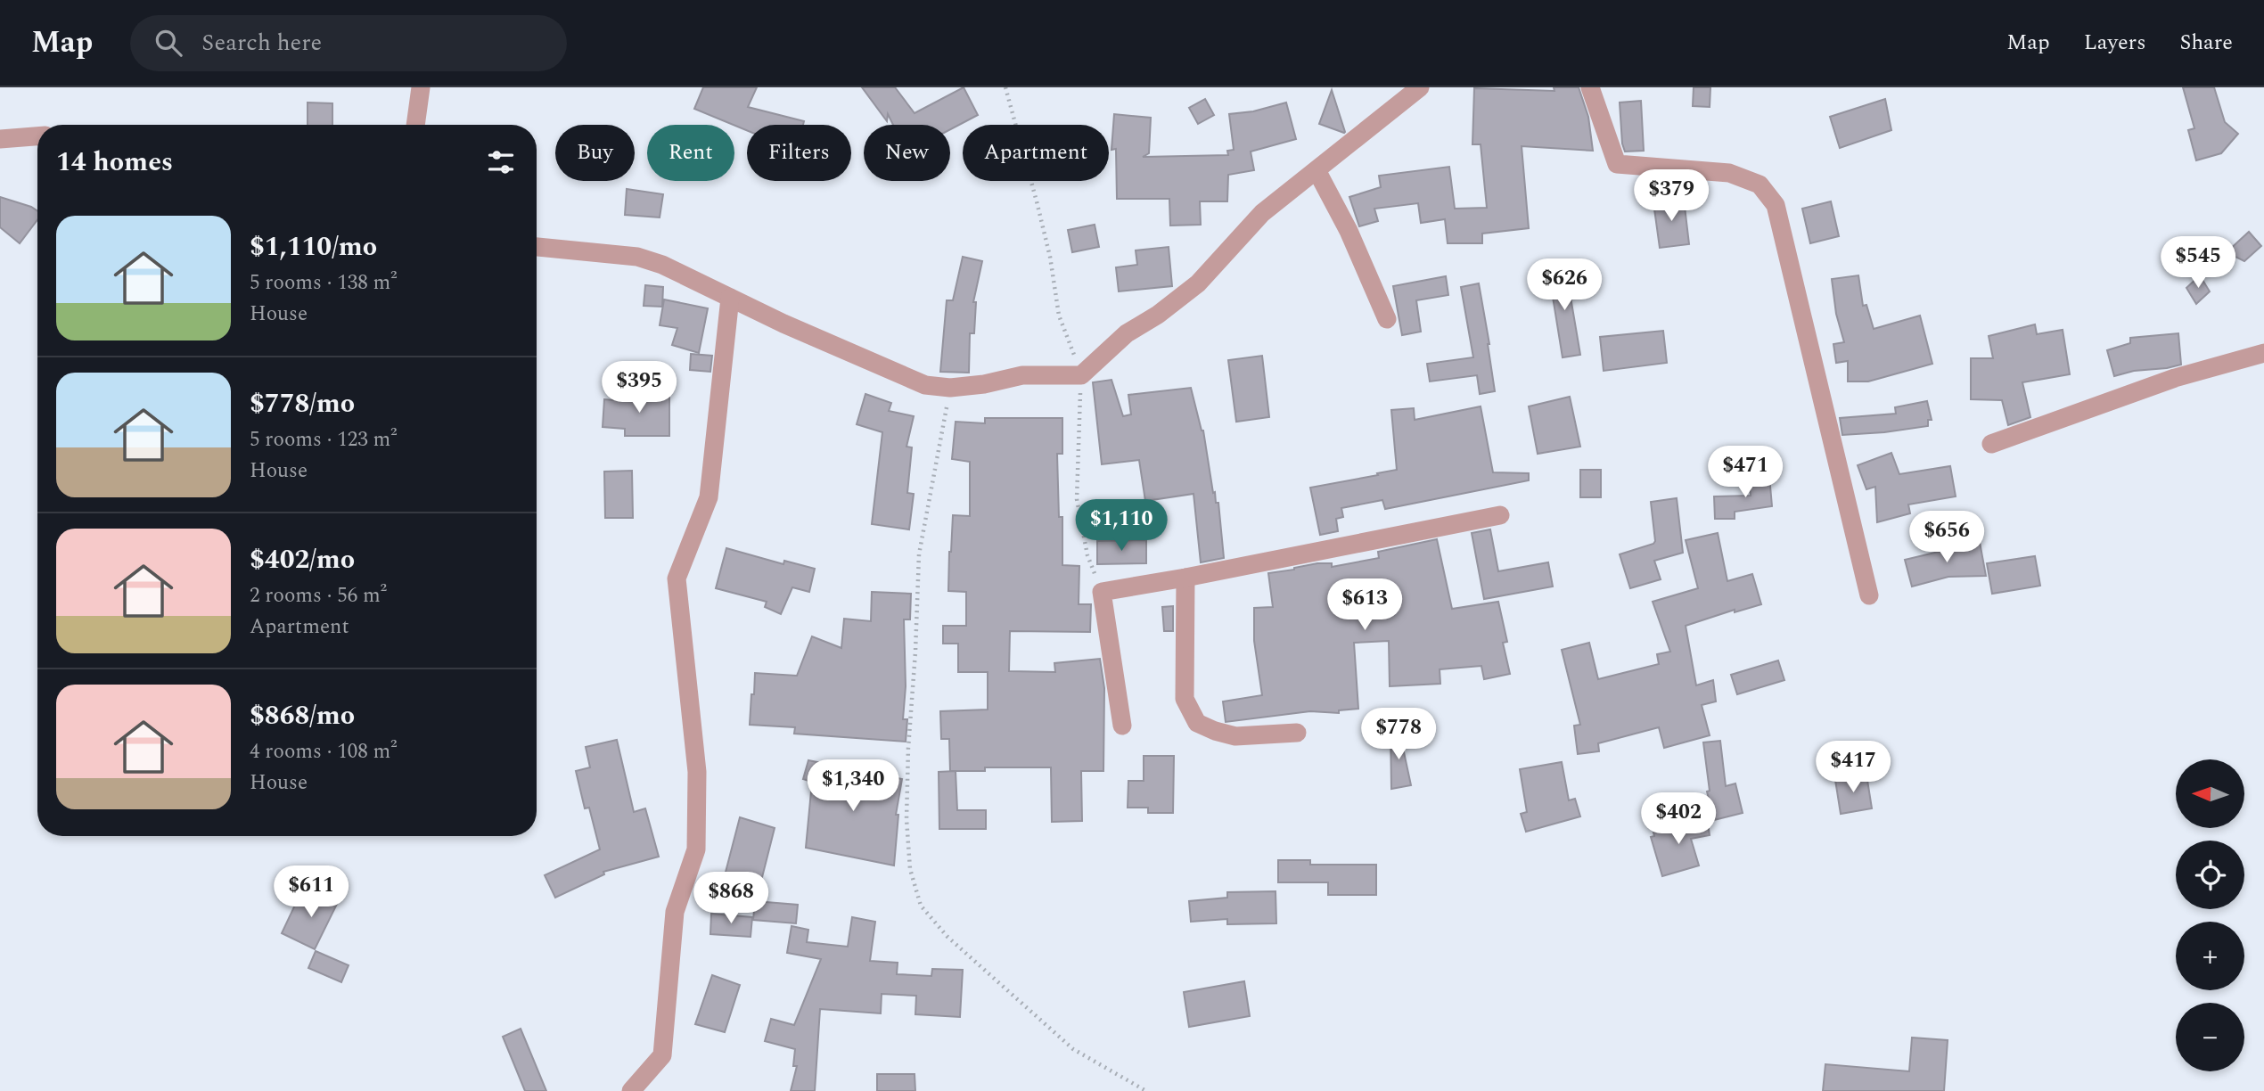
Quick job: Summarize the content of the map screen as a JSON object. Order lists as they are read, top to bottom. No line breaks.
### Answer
{"north":"left","page":{"header":"Map","search":"Search here","nav":["Map","Layers","Share"],"chip":["Buy","Rent","Filters","New","Apartment"],"heading":"14 homes","price":["$379","$545","$626","$395","$471","$1,110","$656","$613","$778","$417","$1,340","$402","$611","$868"],"list":[{"name":"$1,110/mo","note":"5 rooms · 138 m² · House"},{"name":"$778/mo","note":"5 rooms · 123 m² · House"},{"name":"$402/mo","note":"2 rooms · 56 m² · Apartment"},{"name":"$868/mo","note":"4 rooms · 108 m² · House"}],"map_buttons":["+","−"]}}
